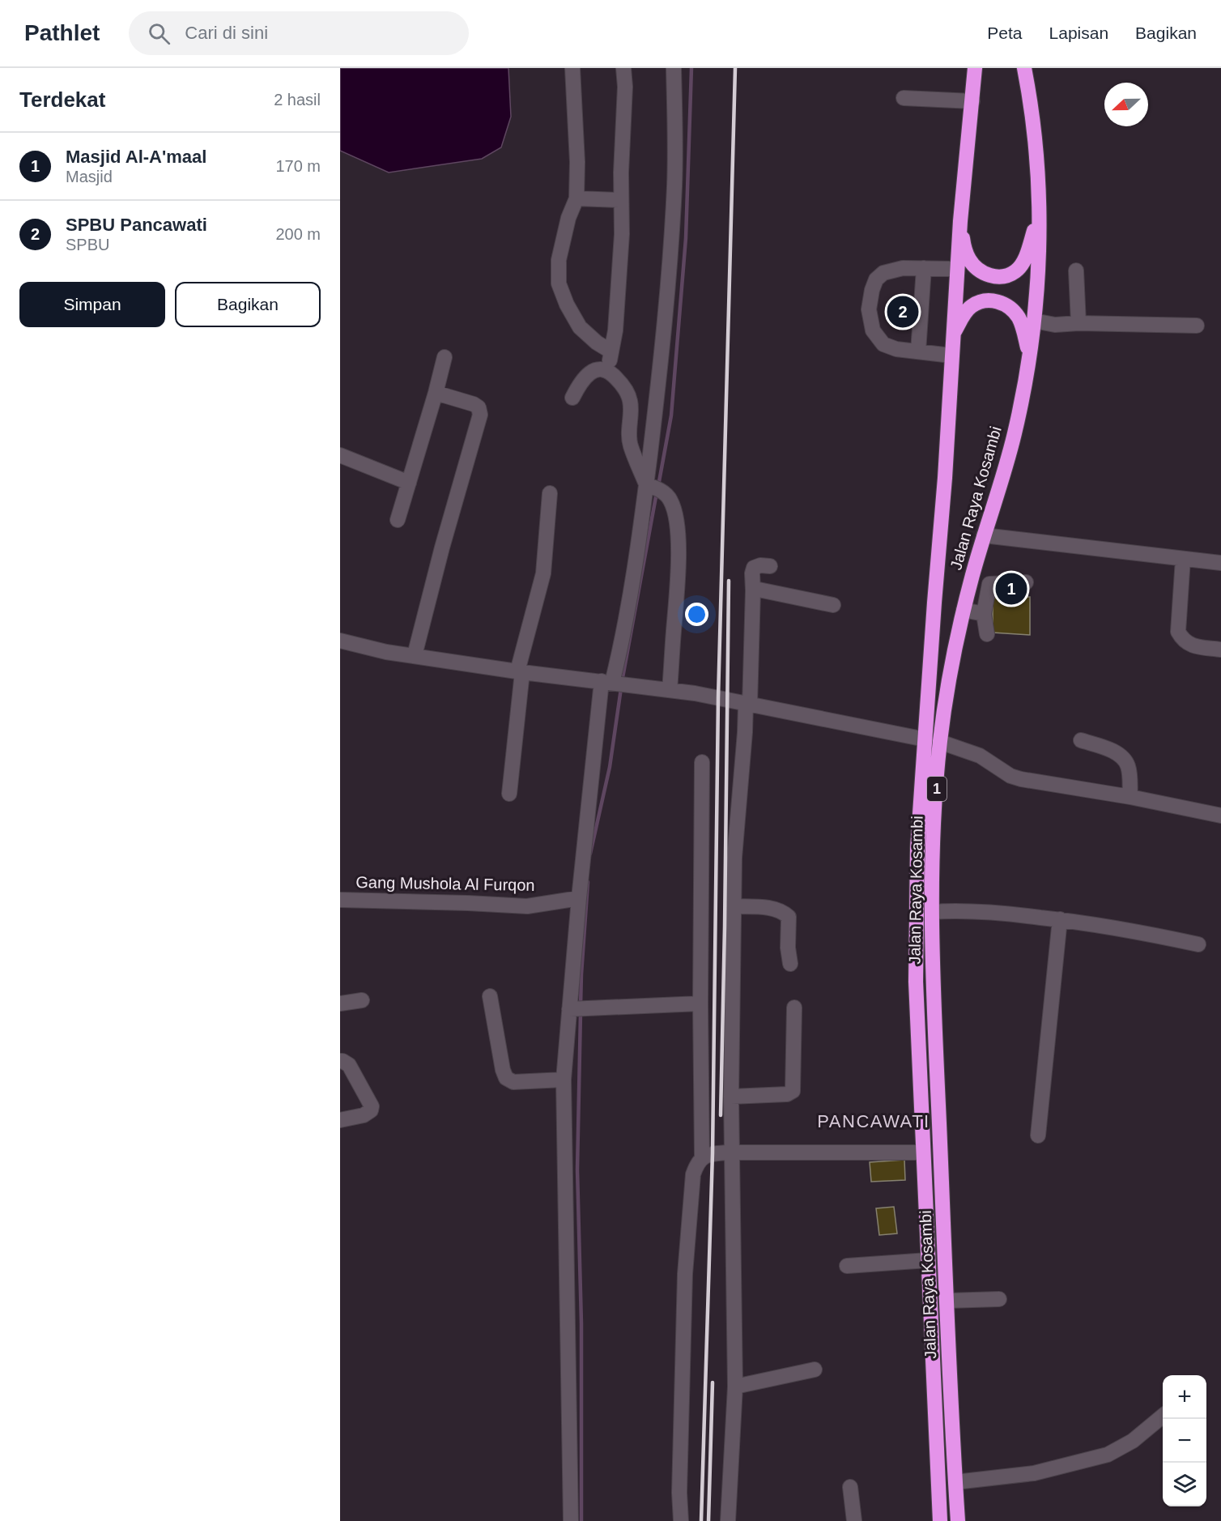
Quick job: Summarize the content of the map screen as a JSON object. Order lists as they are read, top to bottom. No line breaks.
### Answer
{"streets":{"highway":["Jalan Raya Kosambi","1"],"street":["Gang Mushola Al Furqon"]},"districts":["PANCAWATI"],"north":"left","page":{"header":"Pathlet","search":"Cari di sini","nav":["Peta","Lapisan","Bagikan"],"heading":["Terdekat","2 hasil"],"list":[{"mark":"1","name":"Masjid Al-A'maal","note":"Masjid","value":"170 m"},{"mark":"2","name":"SPBU Pancawati","note":"SPBU","value":"200 m"}],"buttons":["Simpan","Bagikan"],"pins":["2","1"],"map_buttons":["+","−"]}}
